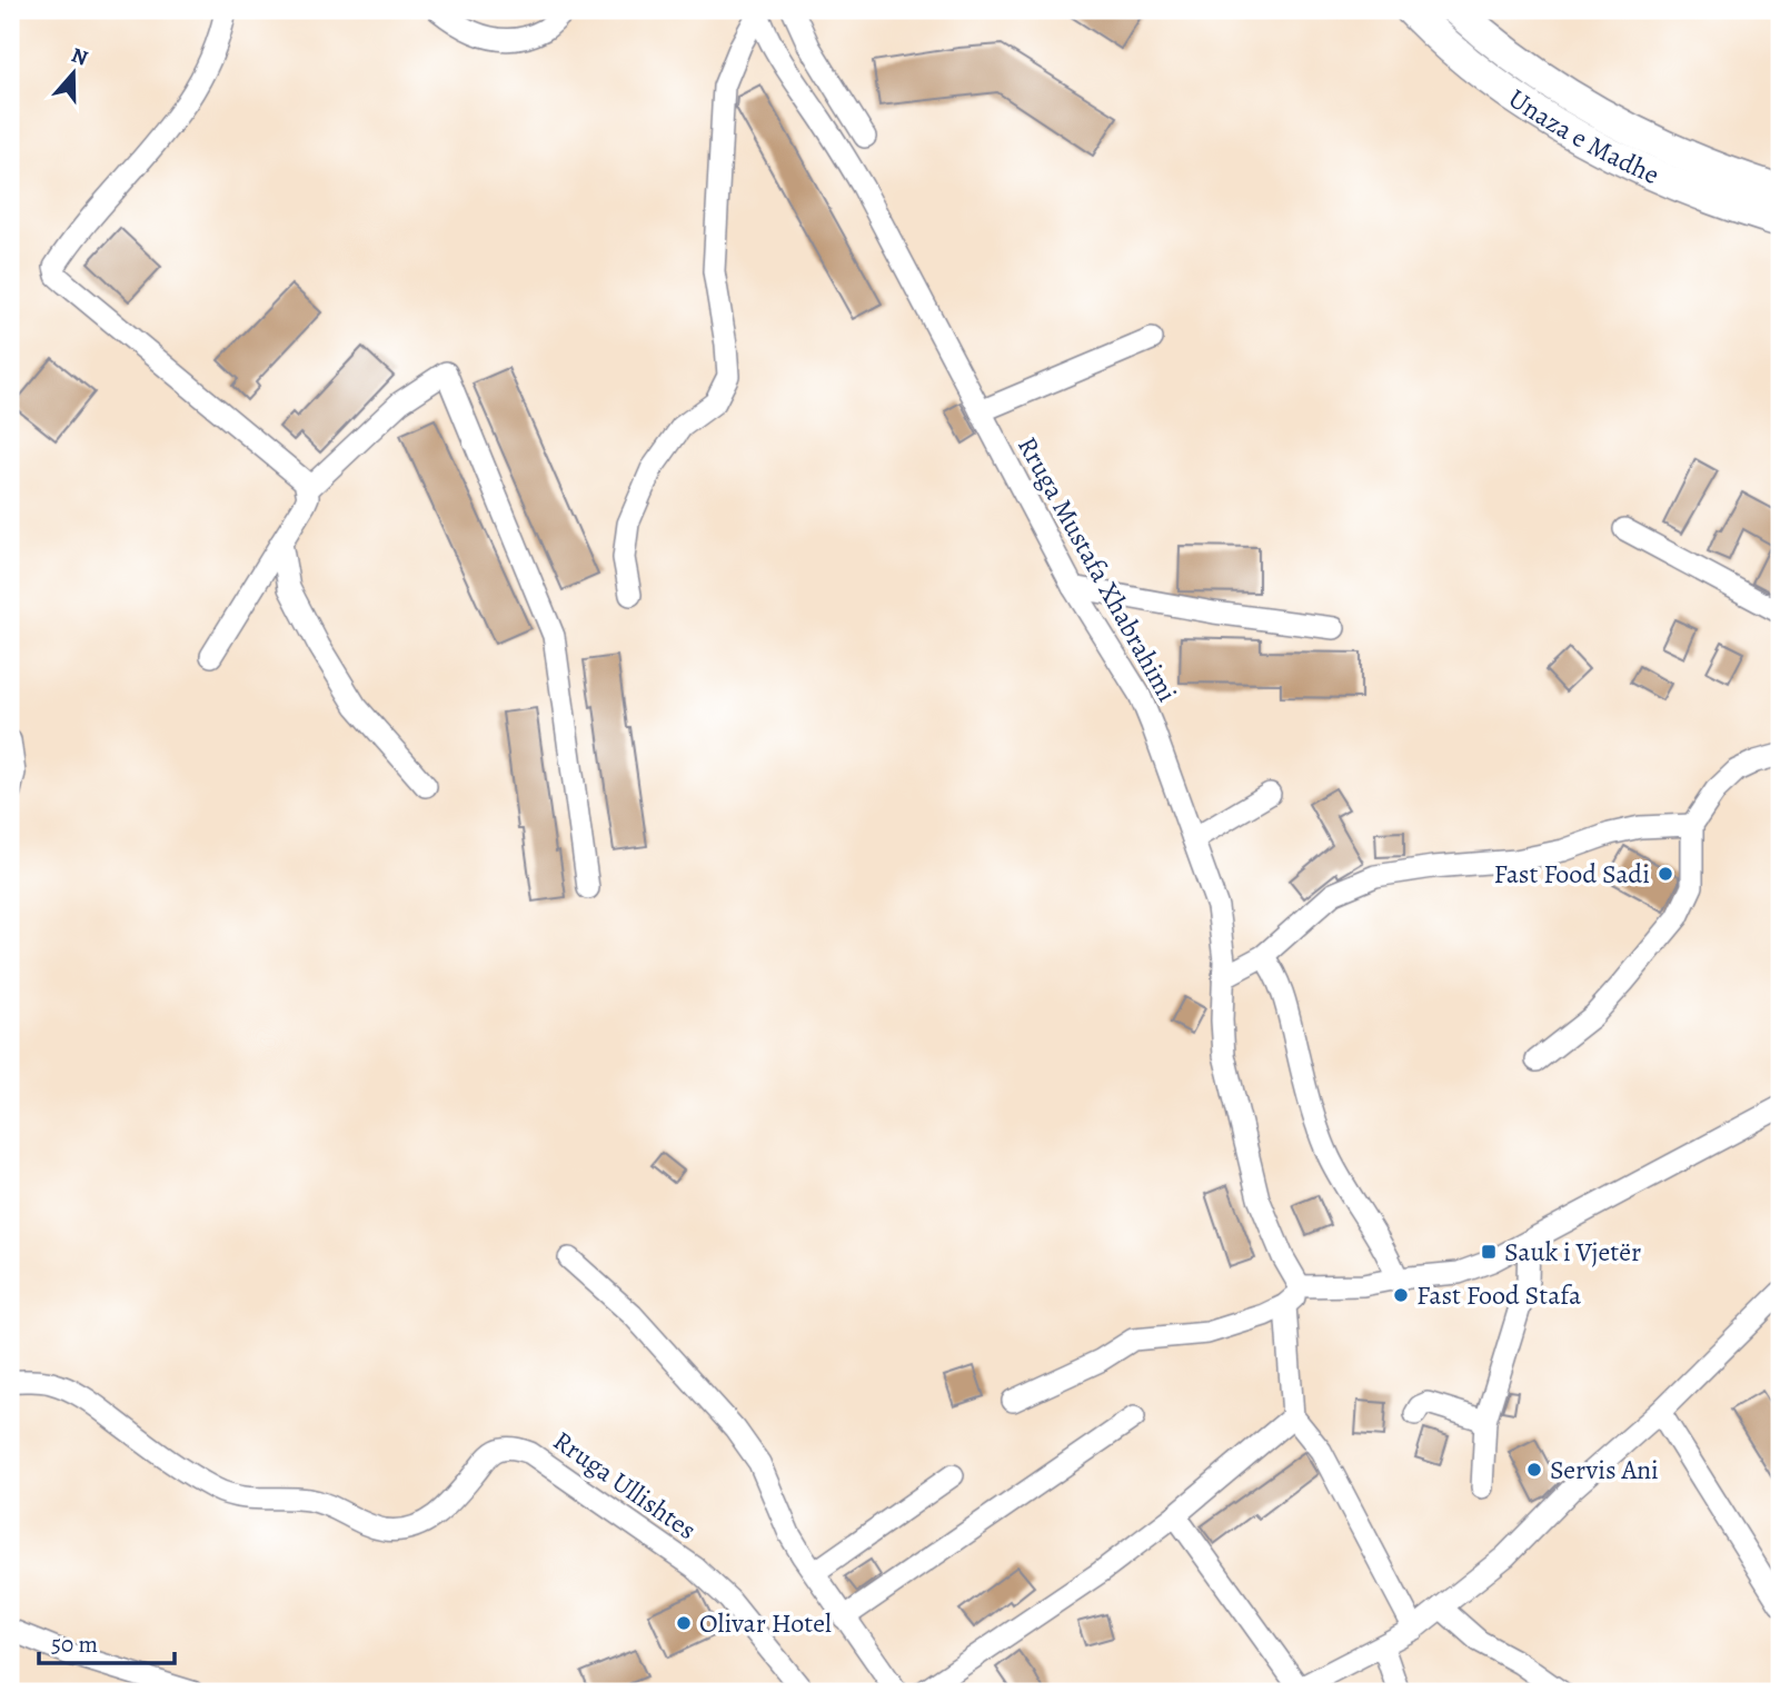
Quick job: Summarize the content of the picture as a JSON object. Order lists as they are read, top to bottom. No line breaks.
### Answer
{"streets":{"highway":["Unaza e Madhe"],"street":["Rruga Mustafa Xhabrahimi","Rruga Ullishtes"]},"places":{"other":["Fast Food Sadi","Fast Food Stafa","Servis Ani","Olivar Hotel"],"transit":["Sauk i Vjetër"]},"scale_bar":"50 m","north":"top"}
